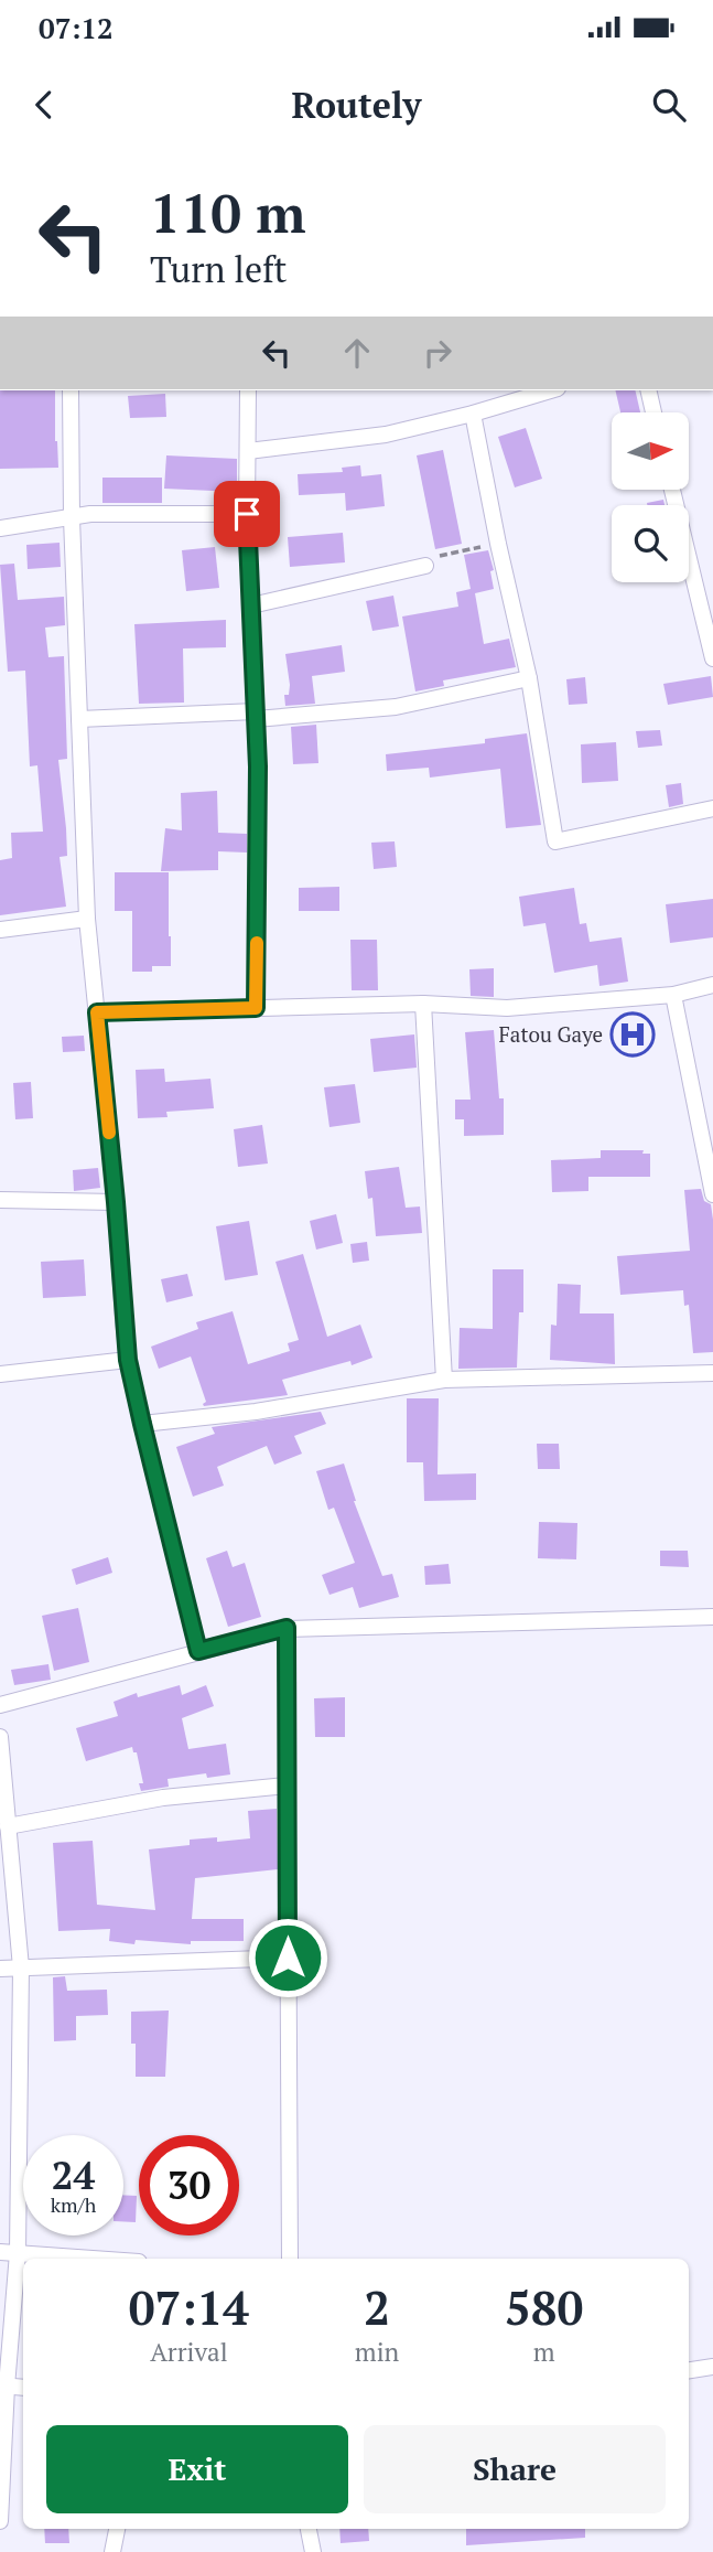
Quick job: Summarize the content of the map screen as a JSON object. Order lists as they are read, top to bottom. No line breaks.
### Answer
{"places":{"hospital":["Fatou Gaye"]},"north":"right","page":{"status":"07:12","header":"Routely","turn":["110 m","Turn left"],"speed":"24 km/h","limit":"30","eta":["07:14","Arrival","2","min","580","m"],"buttons":["Exit","Share"]}}
